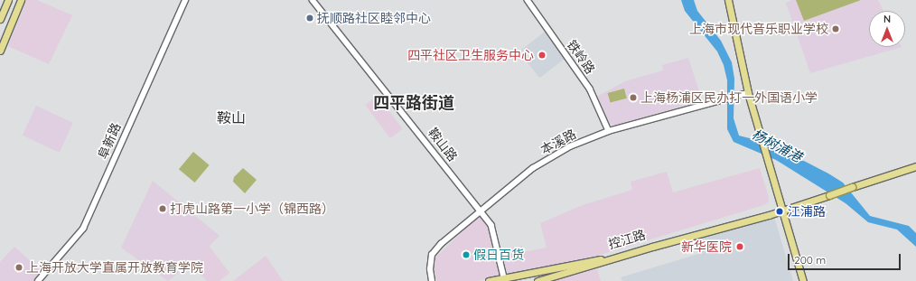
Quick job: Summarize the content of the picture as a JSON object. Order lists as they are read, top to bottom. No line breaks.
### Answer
{"streets":{"main road":["控江路"],"street":["铁岭路","阜新路","本溪路","鞍山路"]},"crossings":[["铁岭路","本溪路"],["本溪路","鞍山路"],["鞍山路","控江路"]],"districts":["四平路街道","鞍山"],"water":["杨树浦港"],"places":["抚顺路社区睦邻中心","上海市现代音乐职业学校","四平社区卫生服务中心","‌上海杨浦区民办打一外国语小学","打虎山路第一小学（锦西路）","江浦路","新华医院","假日百货","上海开放大学直属开放教育学院"],"scale_bar":"200 m","north":"top"}
